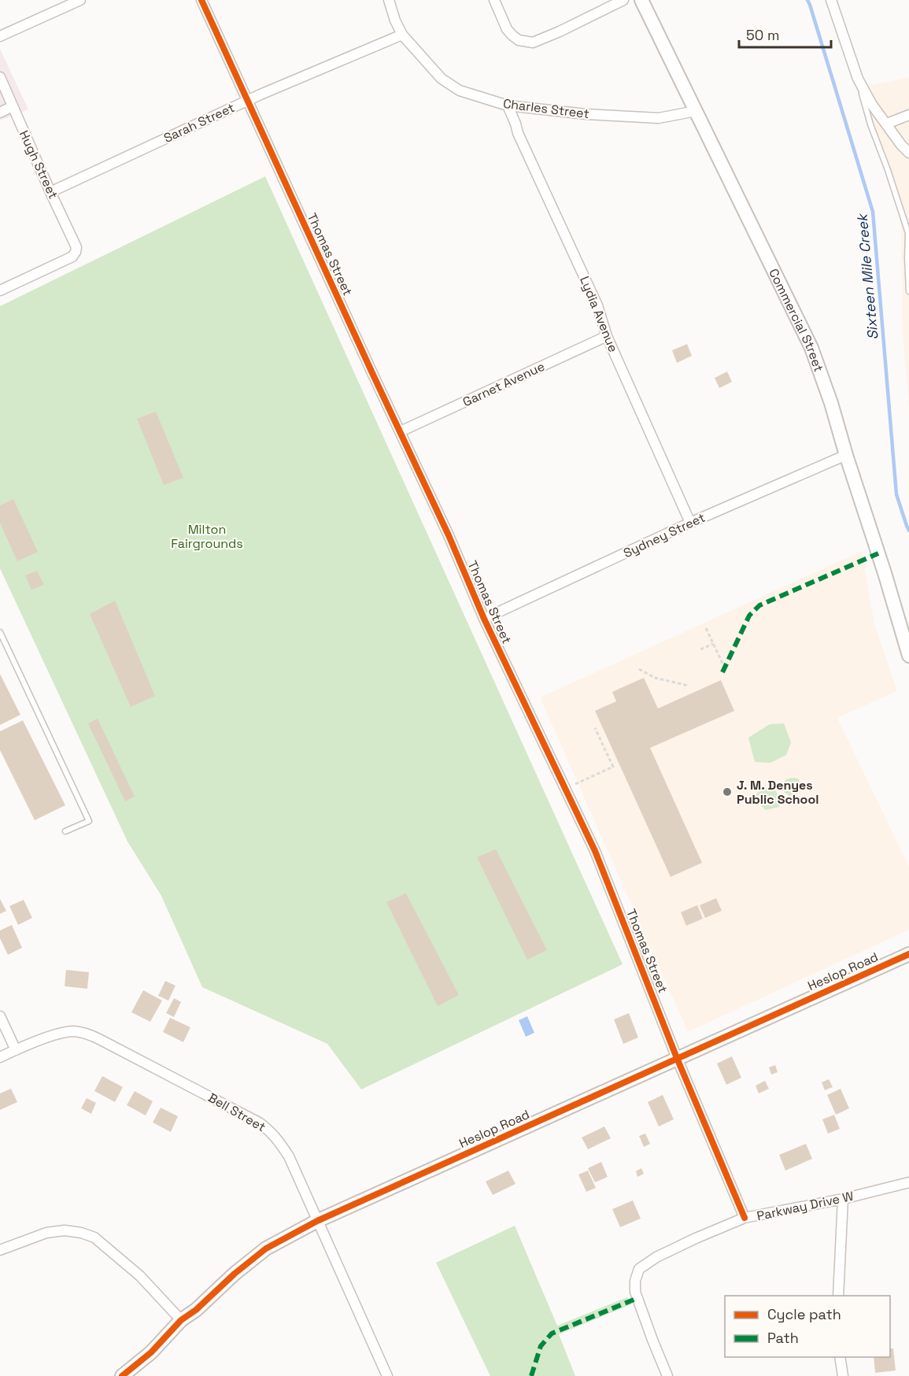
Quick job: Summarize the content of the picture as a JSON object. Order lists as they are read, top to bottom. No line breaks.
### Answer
{"streets":{"street":["Charles Street","Sarah Street","Hugh Street","Thomas Street","Lydia Avenue","Commercial Street","Garnet Avenue","Sydney Street","Heslop Road","Bell Street","Parkway Drive W"]},"crossings":[["Charles Street","Sarah Street"],["Charles Street","Lydia Avenue"],["Charles Street","Commercial Street"],["Sarah Street","Hugh Street"],["Sarah Street","Thomas Street"],["Thomas Street","Garnet Avenue"],["Thomas Street","Sydney Street"],["Thomas Street","Heslop Road"],["Thomas Street","Parkway Drive W"],["Lydia Avenue","Garnet Avenue"],["Lydia Avenue","Sydney Street"],["Commercial Street","Sydney Street"],["Heslop Road","Bell Street"]],"water":["Sixteen Mile Creek"],"parks":["Milton Fairgrounds"],"places":["J. M. Denyes Public School"],"legend":["Cycle path","Path"],"scale_bar":"50 m"}
